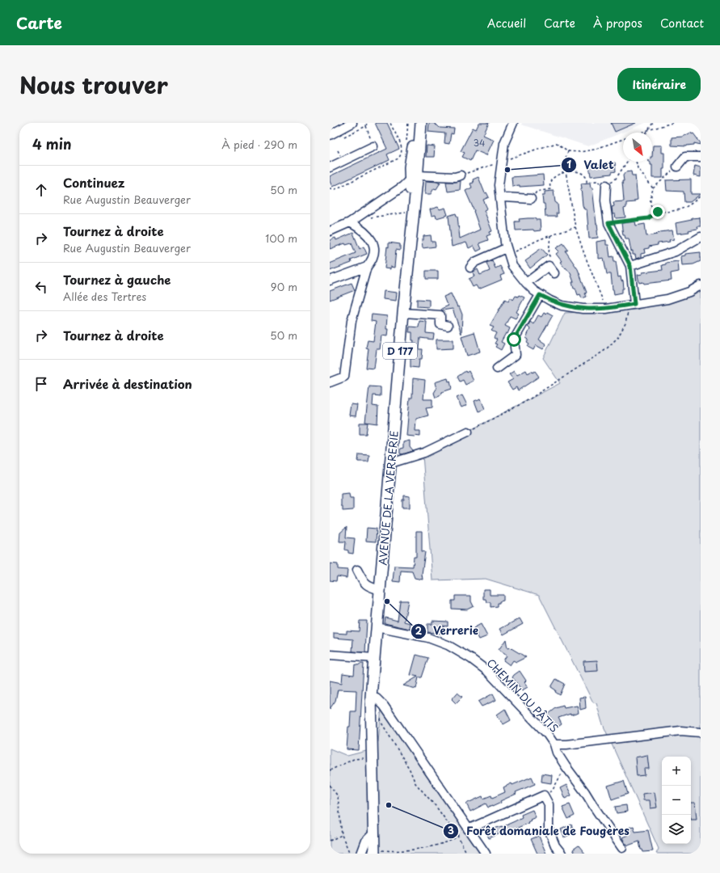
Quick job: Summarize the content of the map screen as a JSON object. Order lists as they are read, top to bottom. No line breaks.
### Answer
{"streets":{"main road":["D 177","AVENUE DE LA VERRERIE"],"street":["CHEMIN DU PÂTIS"]},"crossings":[["D 177","AVENUE DE LA VERRERIE"],["AVENUE DE LA VERRERIE","CHEMIN DU PÂTIS"]],"places":["Valet","Verrerie","Forêt domaniale de Fougères"],"house_numbers":["34"],"north":"bottom right","page":{"header":"Carte","nav":["Accueil","Carte","À propos","Contact"],"title":"Nous trouver","buttons":"Itinéraire","heading":["4 min","À pied · 290 m"],"list":[["Continuez","Rue Augustin Beauverger","50 m"],["Tournez à droite","Rue Augustin Beauverger","100 m"],["Tournez à gauche","Allée des Tertres","90 m"],["Tournez à droite","50 m"],"Arrivée à destination"],"map_buttons":["+","−"]}}
